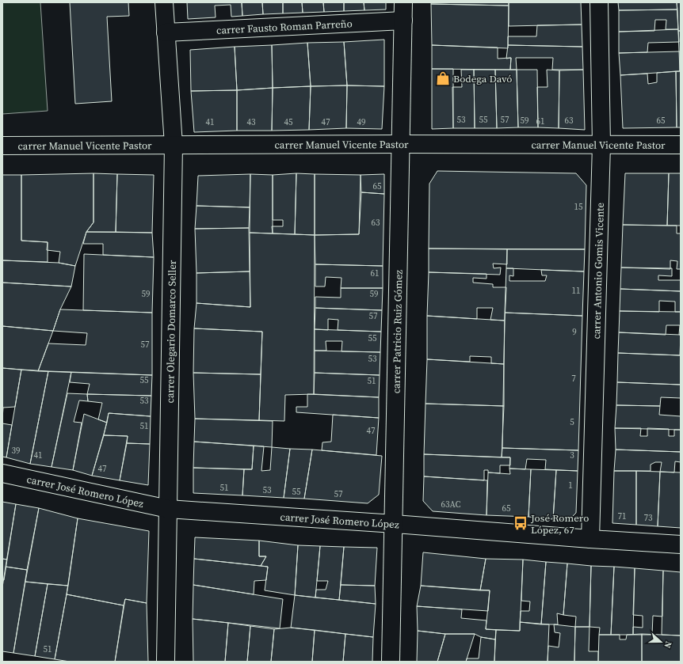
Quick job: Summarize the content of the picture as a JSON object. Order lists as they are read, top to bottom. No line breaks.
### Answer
{"streets":{"street":["carrer Fausto Roman Parreño","carrer Manuel Vicente Pastor","carrer Antonio Gomis Vicente","carrer Olegario Domarco Seller","carrer Patricio Ruiz Gómez","carrer José Romero López"]},"crossings":[["carrer Fausto Roman Parreño","carrer Olegario Domarco Seller"],["carrer Fausto Roman Parreño","carrer Patricio Ruiz Gómez"],["carrer Manuel Vicente Pastor","carrer Antonio Gomis Vicente"],["carrer Manuel Vicente Pastor","carrer Olegario Domarco Seller"],["carrer Manuel Vicente Pastor","carrer Patricio Ruiz Gómez"],["carrer Antonio Gomis Vicente","carrer José Romero López"],["carrer Olegario Domarco Seller","carrer José Romero López"],["carrer Patricio Ruiz Gómez","carrer José Romero López"]],"places":{"shop":["Bodega Davó"],"bus stop":["José Romero López, 67"]},"house_numbers":["53","55","57","59","63","65","61","41","43","45","47","49","65","15","63","61","11","59","59","57","9","55","57","53","7","55","51","53","5","51","47","39","41","3","47","1","51","53","55","57","63AC","65","71","73","51"],"north":"right"}
